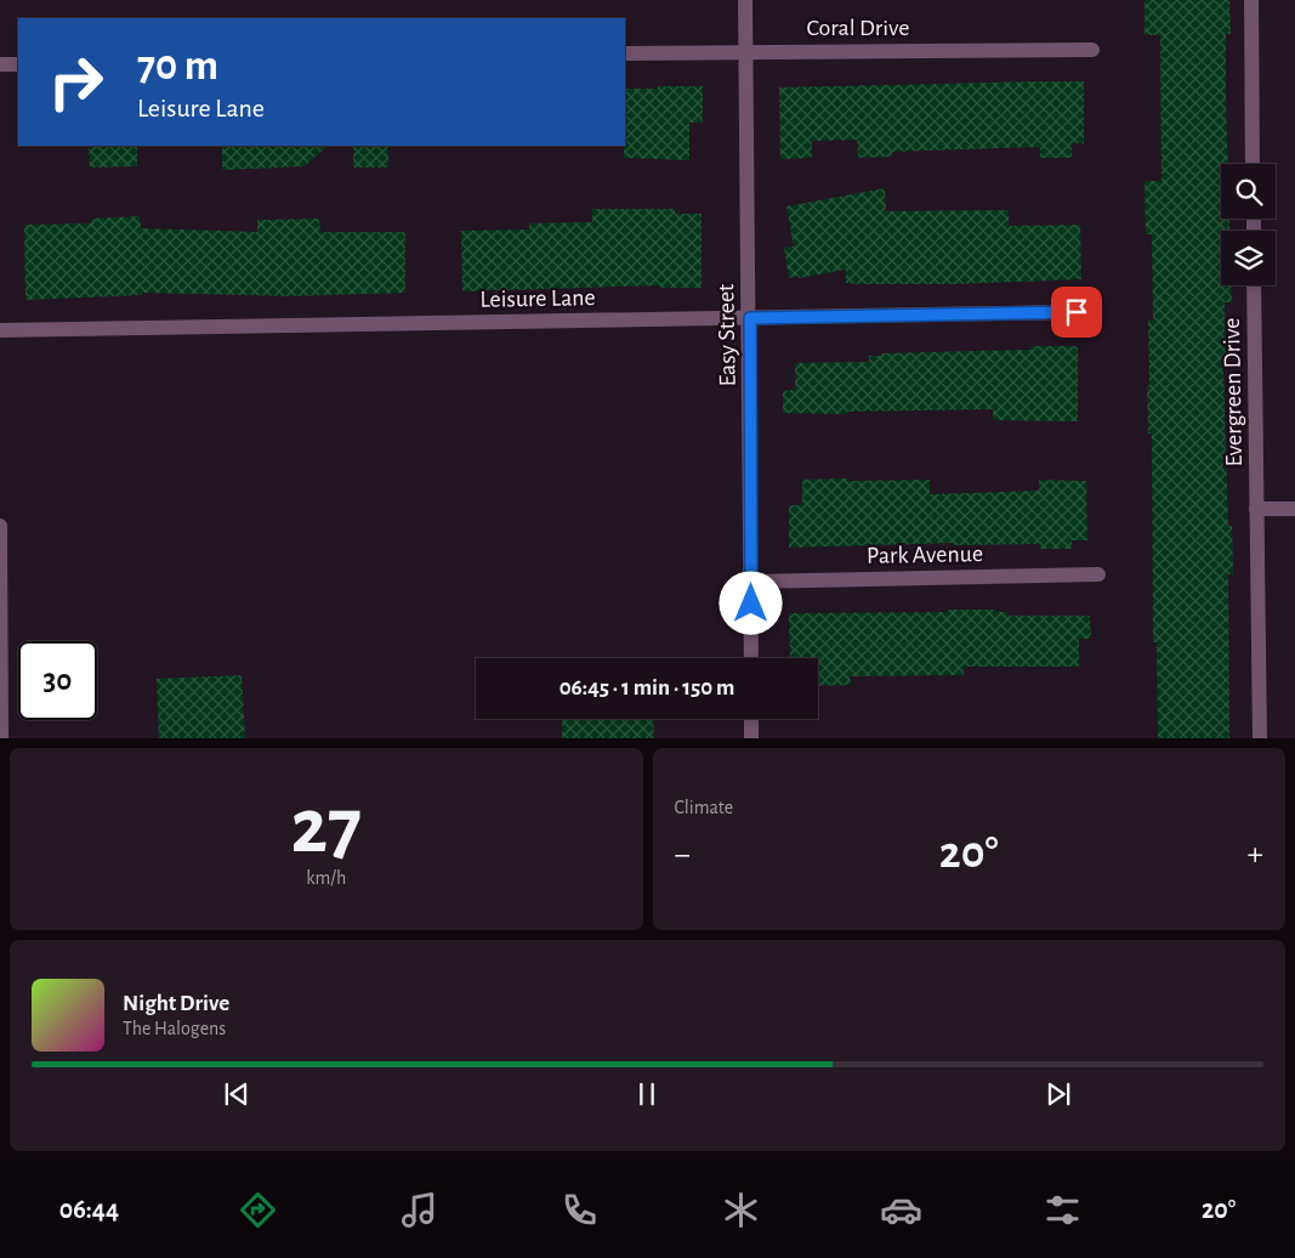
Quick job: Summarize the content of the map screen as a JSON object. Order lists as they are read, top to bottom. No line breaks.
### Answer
{"streets":{"street":["Coral Drive","Leisure Lane","Easy Street","Evergreen Drive","Park Avenue"]},"crossings":[["Coral Drive","Easy Street"],["Leisure Lane","Easy Street"],["Easy Street","Park Avenue"]],"page":{"turn":["70 m","Leisure Lane"],"limit":"30","trip":"06:45 · 1 min · 150 m","tile":[["27","km/h"],"Climate"],"heat":["−","20°","+"],"song":["Night Drive","The Halogens"],"tabs":["06:44","20°"]}}
